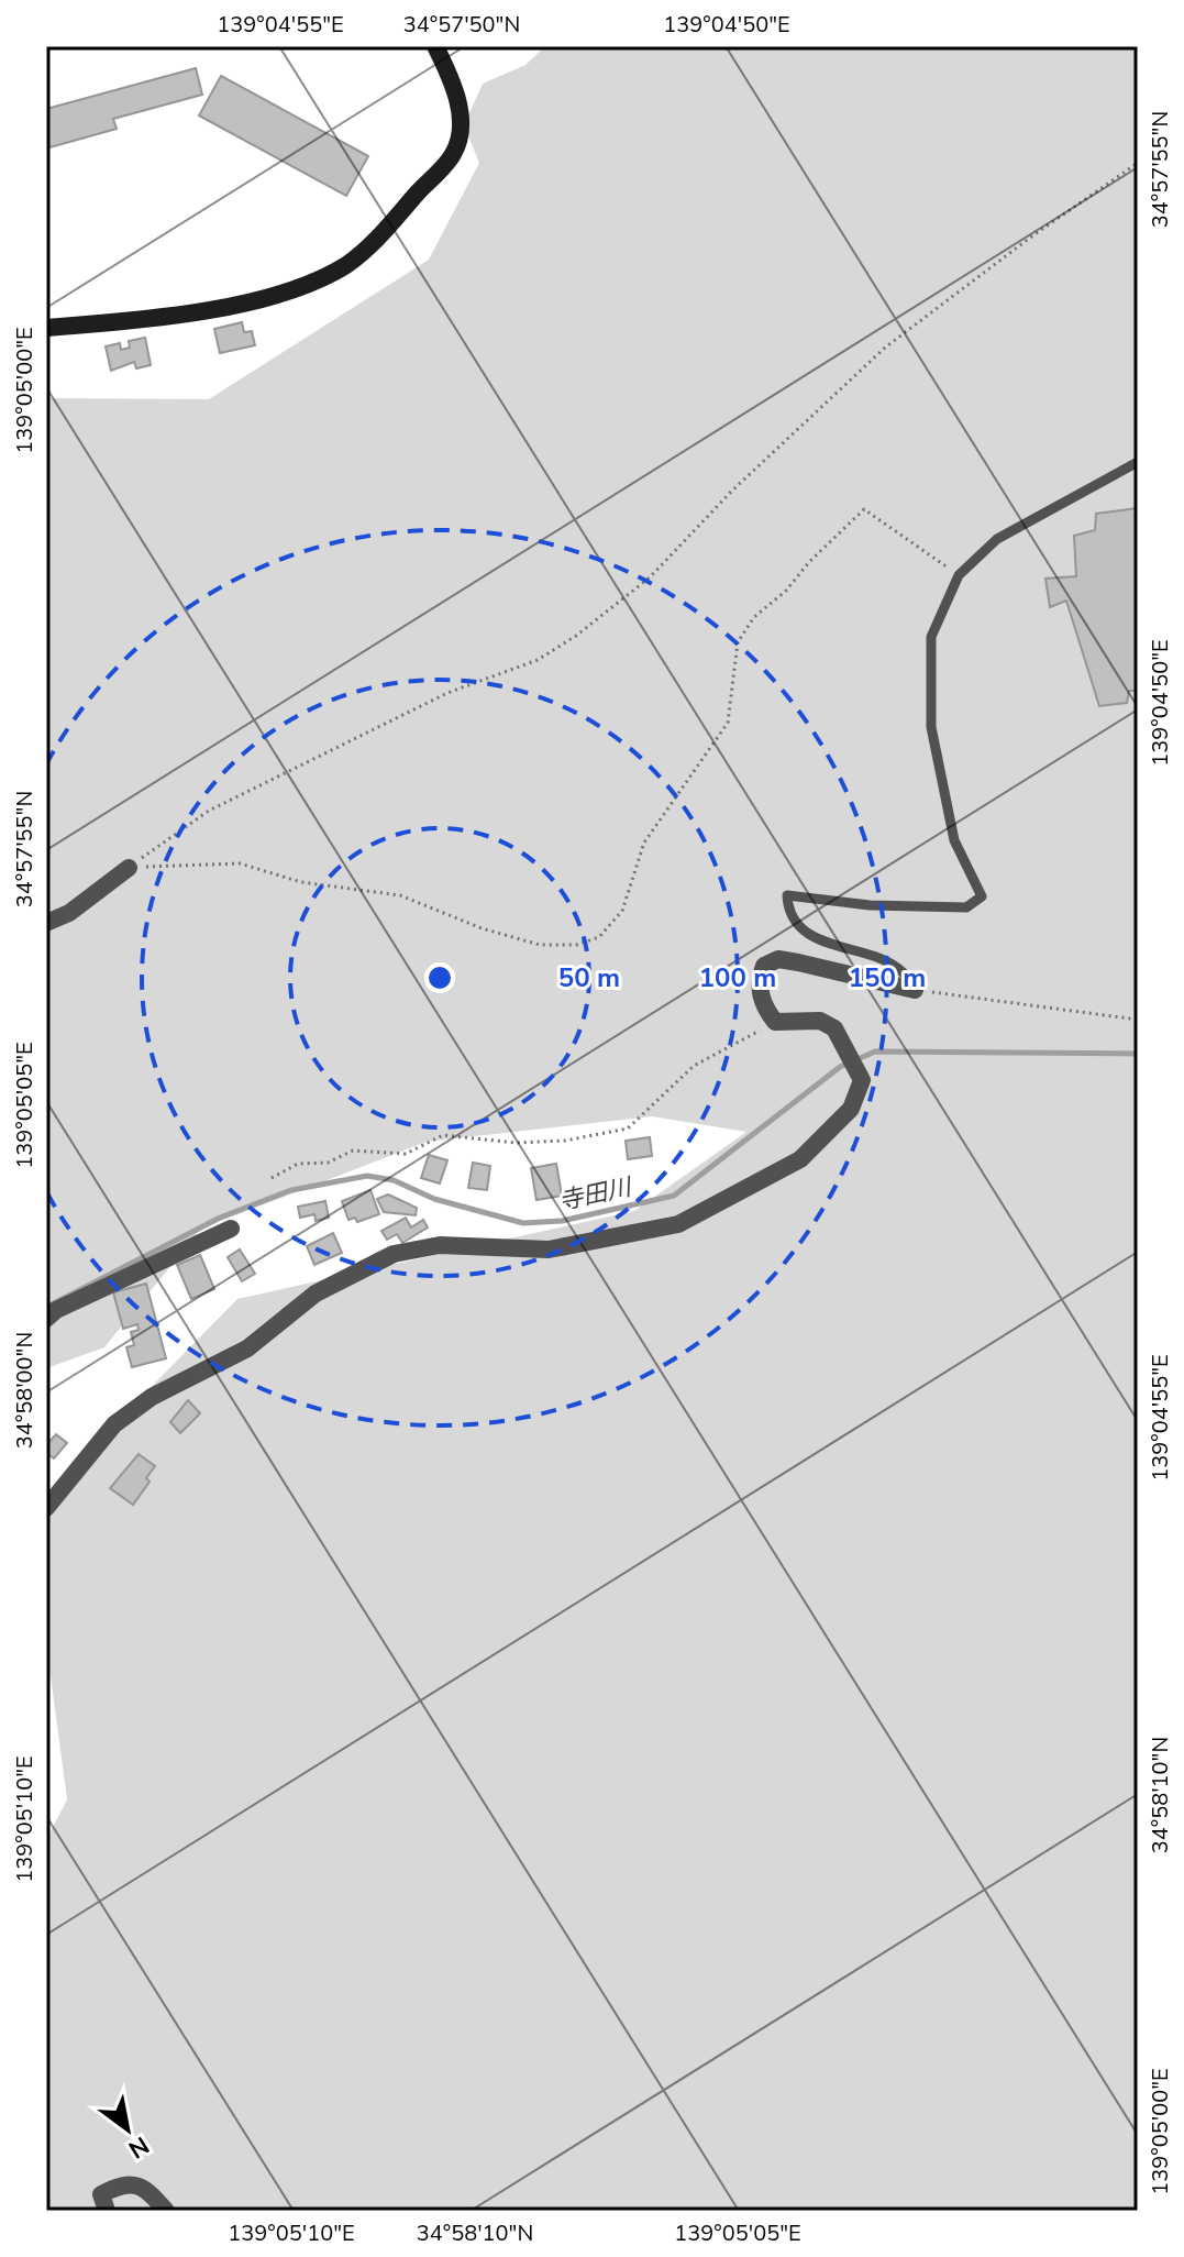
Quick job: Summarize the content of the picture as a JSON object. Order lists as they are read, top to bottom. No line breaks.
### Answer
{"water":["寺田川"],"north":"bottom right","coordinates":["139°04'55\"E","34°57'50\"N","139°04'50\"E","34°57'55\"N","139°05'00\"E","139°05'05\"E","34°58'00\"N","34°58'10\"N","139°05'10\"E"],"rings":["50 m","100 m","150 m"]}
